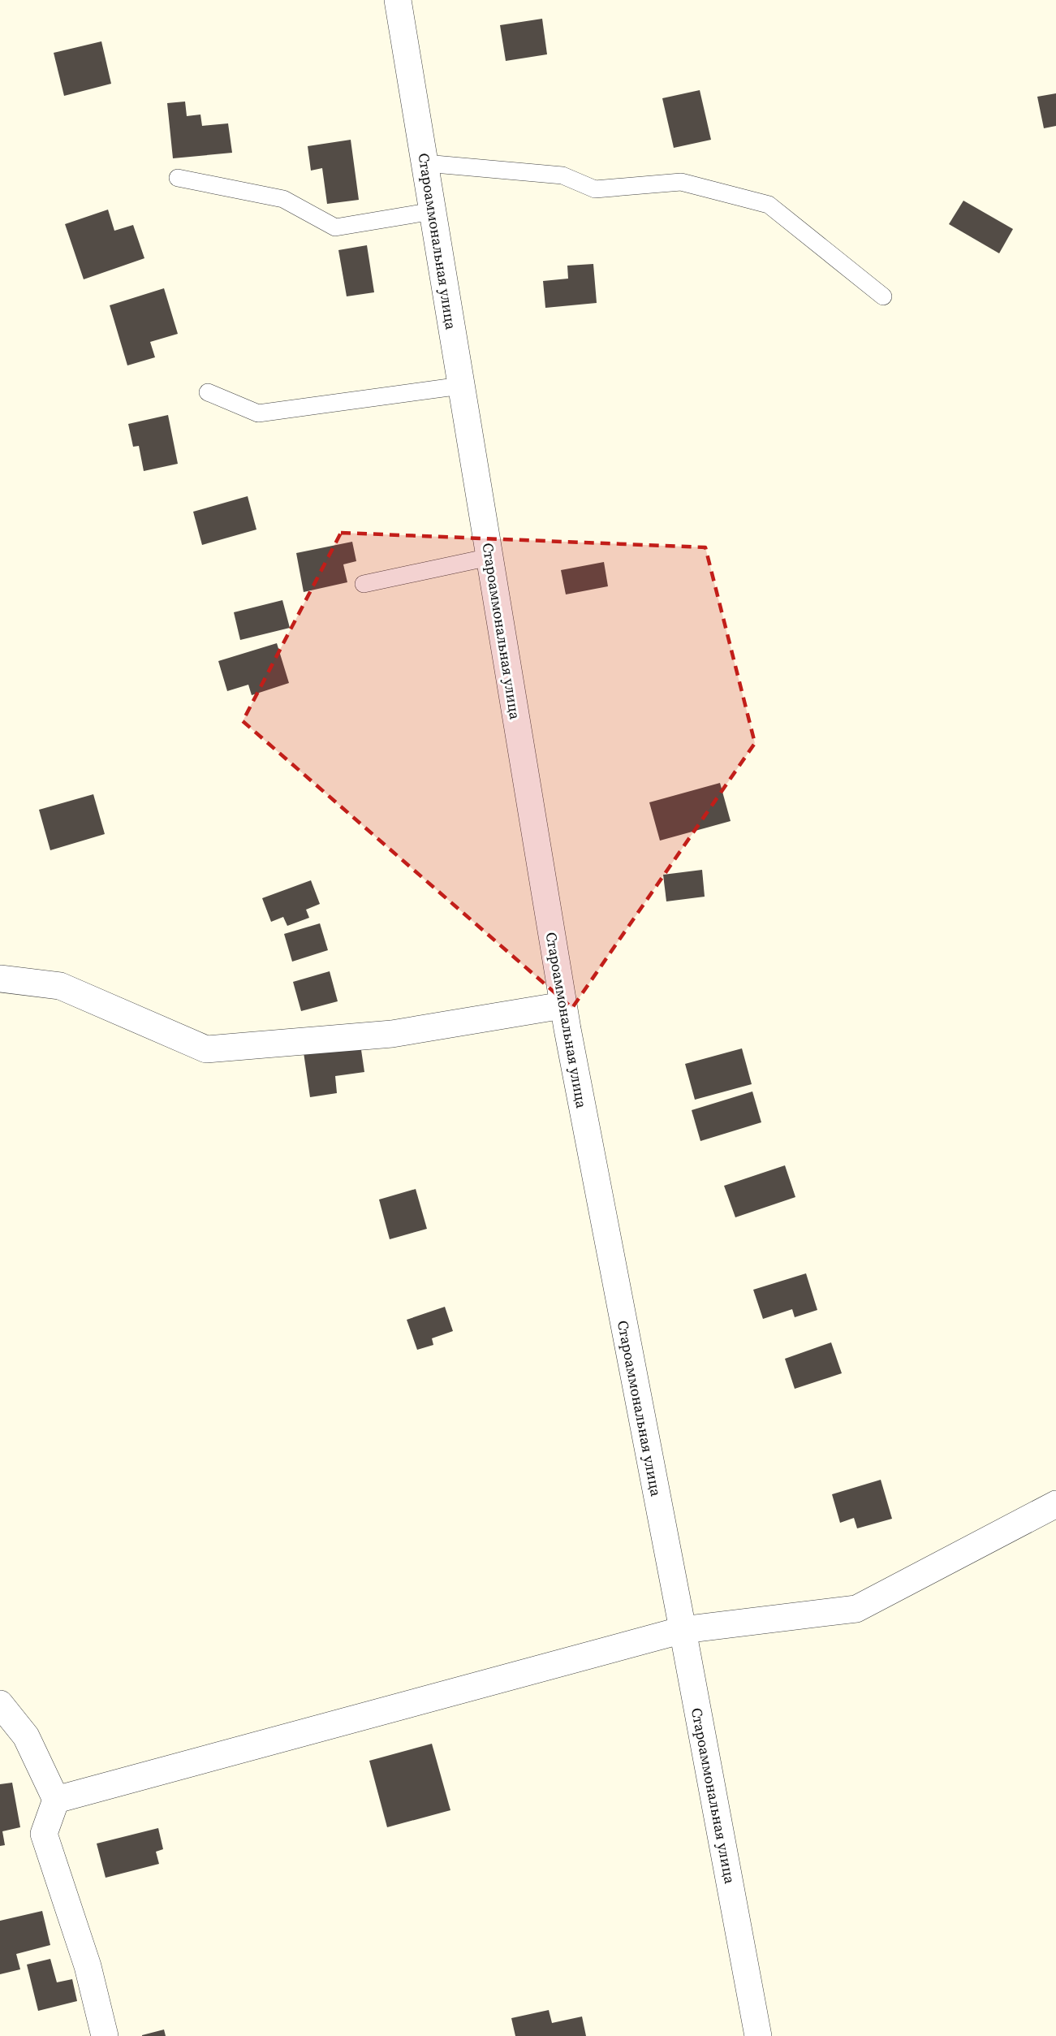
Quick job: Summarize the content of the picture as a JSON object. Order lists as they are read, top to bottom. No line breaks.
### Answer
{"streets":{"street":["Староаммональная улица"]}}
